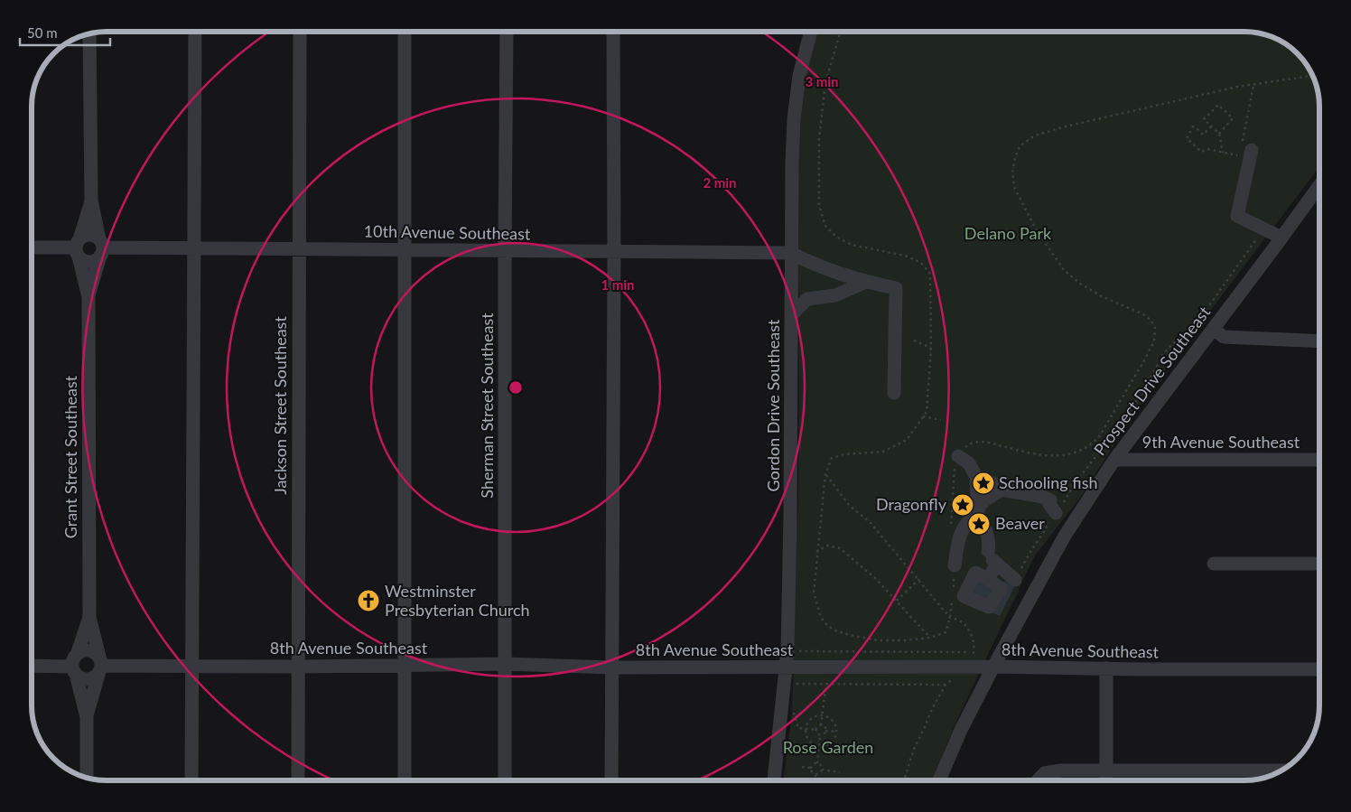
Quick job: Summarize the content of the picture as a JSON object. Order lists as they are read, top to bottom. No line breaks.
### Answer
{"streets":{"street":["10th Avenue Southeast","Prospect Drive Southeast","Jackson Street Southeast","Sherman Street Southeast","Gordon Drive Southeast","9th Avenue Southeast","Grant Street Southeast","8th Avenue Southeast"]},"crossings":[["10th Avenue Southeast","Jackson Street Southeast"],["10th Avenue Southeast","Sherman Street Southeast"],["10th Avenue Southeast","Gordon Drive Southeast"],["10th Avenue Southeast","Grant Street Southeast"],["Prospect Drive Southeast","9th Avenue Southeast"],["Prospect Drive Southeast","8th Avenue Southeast"],["Jackson Street Southeast","8th Avenue Southeast"],["Sherman Street Southeast","8th Avenue Southeast"],["Gordon Drive Southeast","8th Avenue Southeast"],["Grant Street Southeast","8th Avenue Southeast"]],"parks":["Delano Park","Rose Garden"],"places":{"place":["Schooling fish","Dragonfly","Beaver"],"church":["Westminster Presbyterian Church"]},"scale_bar":"50 m","rings":["3 min","2 min","1 min"]}
